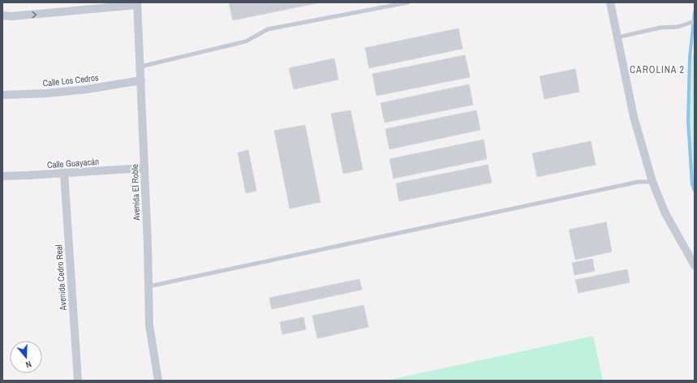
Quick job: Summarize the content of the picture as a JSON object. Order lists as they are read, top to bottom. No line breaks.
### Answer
{"streets":{"street":["Calle Los Cedros","Calle Guayacán","Avenida El Roble","Avenida Cedro Real"]},"crossings":[["Calle Los Cedros","Avenida El Roble"],["Calle Guayacán","Avenida El Roble"],["Calle Guayacán","Avenida Cedro Real"]],"districts":["CAROLINA 2"],"north":"bottom"}
